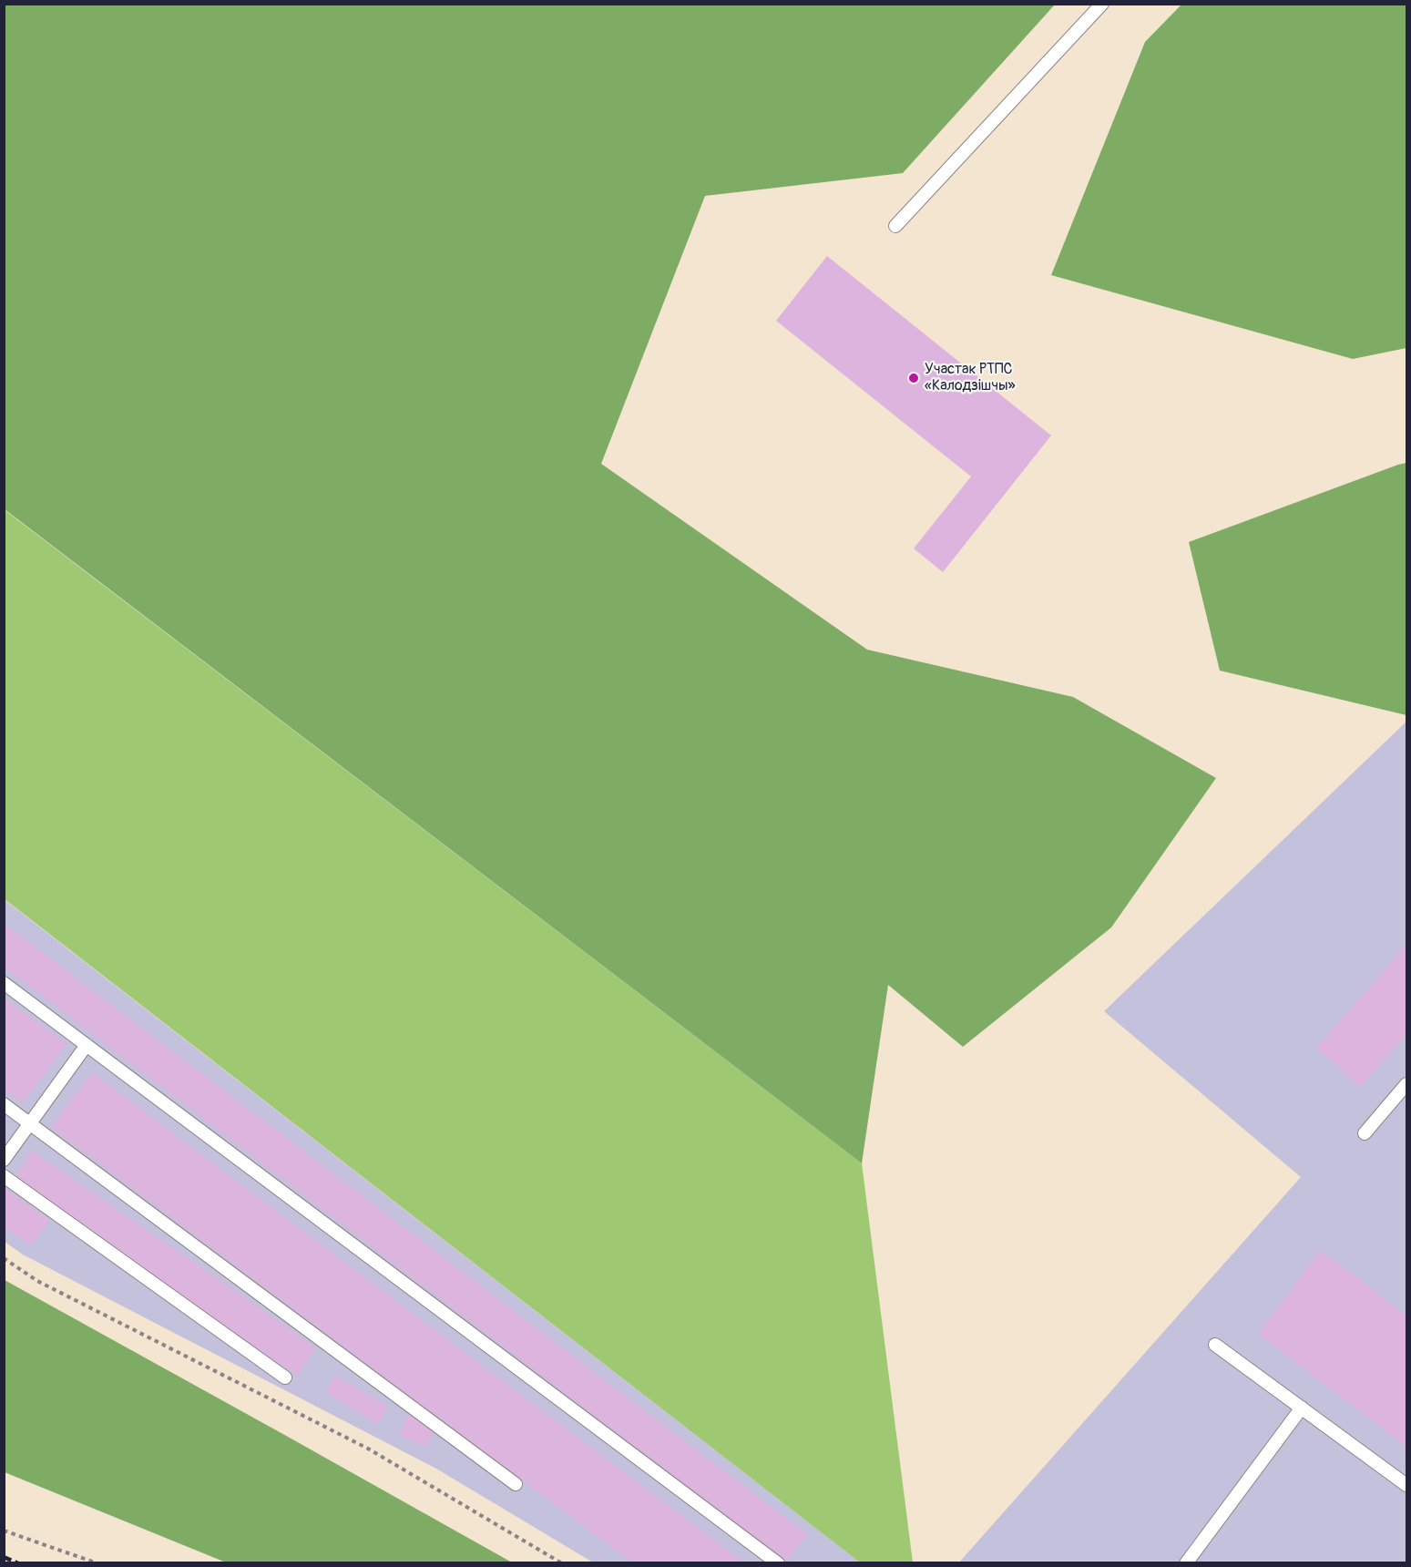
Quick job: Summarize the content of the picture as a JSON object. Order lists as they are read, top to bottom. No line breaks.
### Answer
{"places":["Участак РТПС «Калодзішчы»"]}
